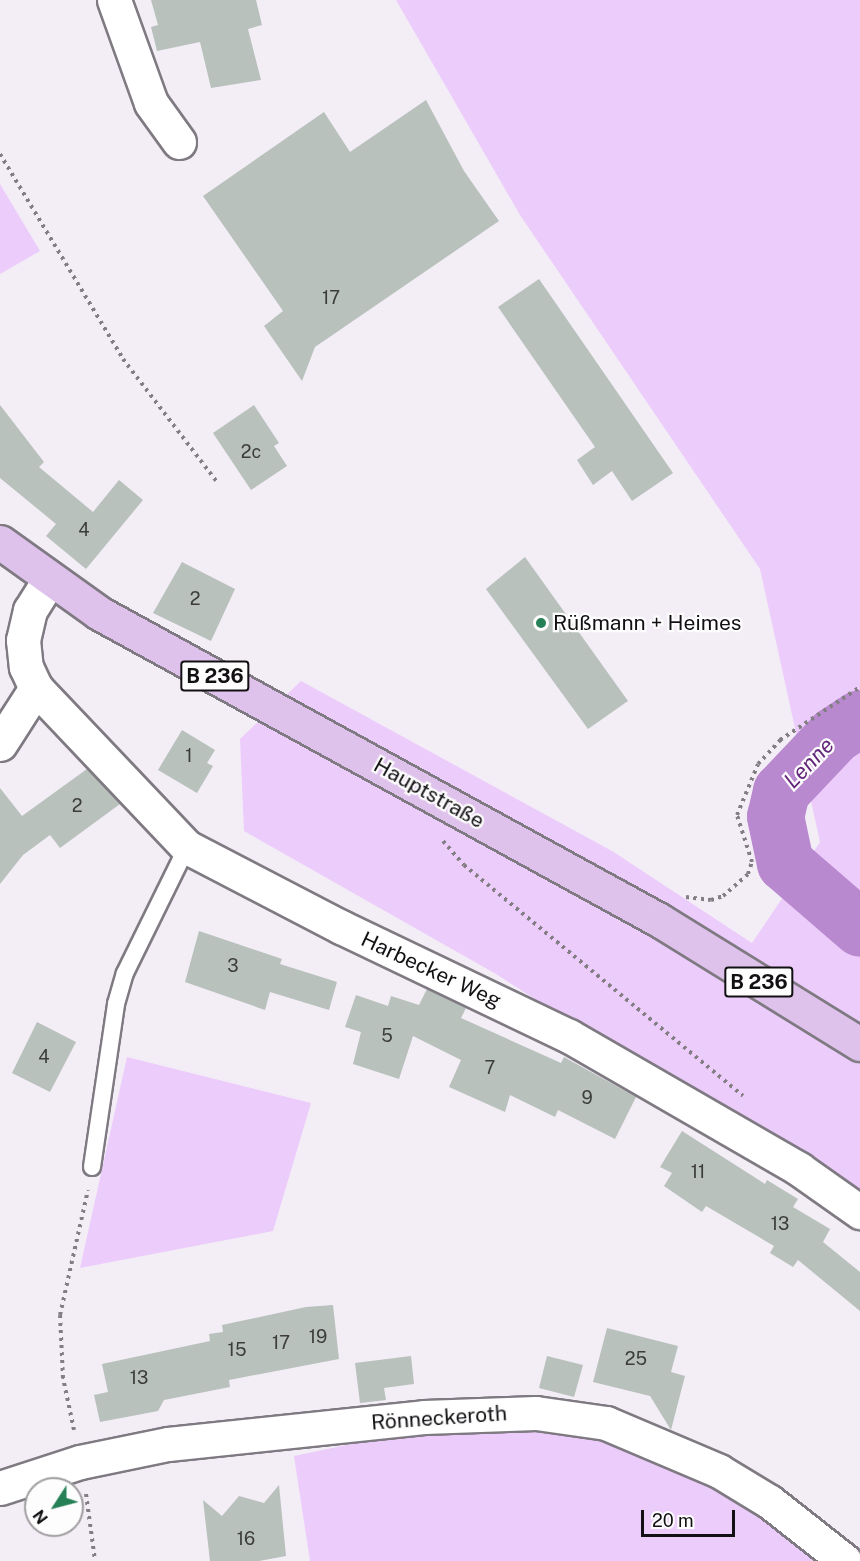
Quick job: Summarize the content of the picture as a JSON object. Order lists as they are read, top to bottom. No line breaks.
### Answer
{"streets":{"main road":["B 236","Hauptstraße"],"street":["Harbecker Weg","Rönneckeroth"]},"water":["Lenne"],"places":["Rüßmann + Heimes"],"house_numbers":["17","2c","4","2","1","2","3","5","4","7","9","11","13","19","17","15","25","13","16"],"scale_bar":"20 m","north":"bottom left"}
